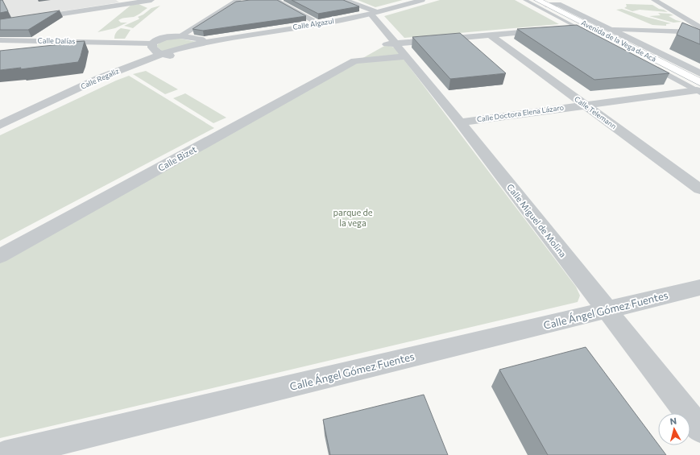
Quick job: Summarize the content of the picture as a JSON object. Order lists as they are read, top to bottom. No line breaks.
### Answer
{"streets":{"main road":["Avenida de la Vega de Acá"],"street":["Calle Algazul","Calle Dalías","Calle Regaliz","Calle Telemann","Calle Doctora Elena Lázaro","Calle Bizet","Calle Miguel de Molina","Calle Ángel Gómez Fuentes"]},"crossings":[["Calle Algazul","Calle Regaliz"],["Calle Algazul","Calle Miguel de Molina"],["Calle Dalías","Calle Regaliz"],["Avenida de la Vega de Acá","Calle Doctora Elena Lázaro"],["Calle Telemann","Calle Doctora Elena Lázaro"],["Calle Doctora Elena Lázaro","Calle Miguel de Molina"],["Calle Bizet","Calle Miguel de Molina"],["Calle Miguel de Molina","Calle Ángel Gómez Fuentes"]],"parks":["parque de la vega"],"north":"top"}
